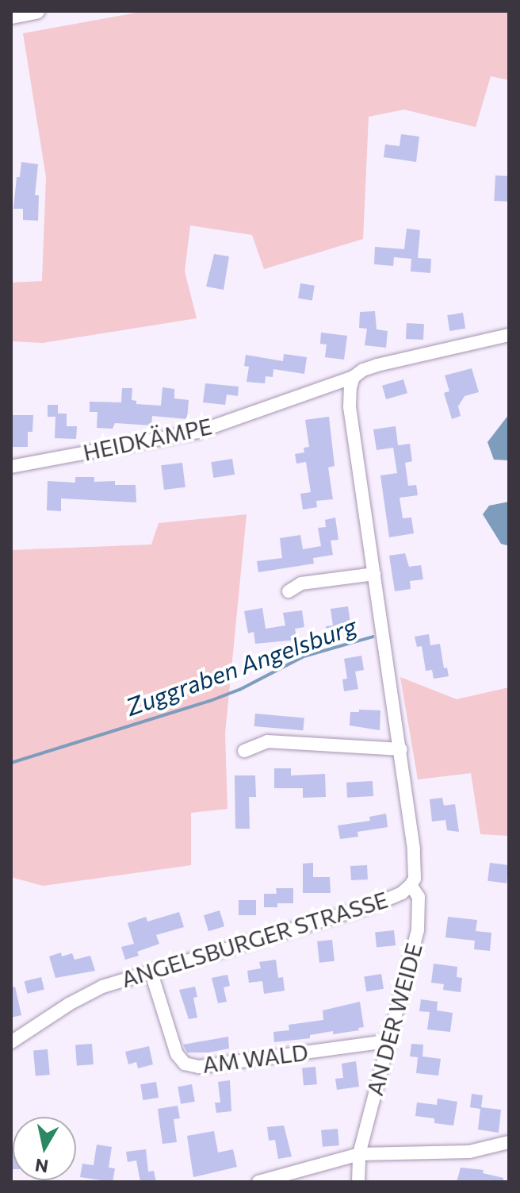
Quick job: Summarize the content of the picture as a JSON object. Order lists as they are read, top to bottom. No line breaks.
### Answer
{"streets":{"street":["HEIDKÄMPE","ANGELSBURGER STRASSE","AN DER WEIDE","AM WALD"]},"crossings":[["HEIDKÄMPE","ANGELSBURGER STRASSE"],["ANGELSBURGER STRASSE","AN DER WEIDE"],["ANGELSBURGER STRASSE","AM WALD"],["AN DER WEIDE","AM WALD"]],"water":["Zuggraben Angelsburg"],"north":"bottom"}
